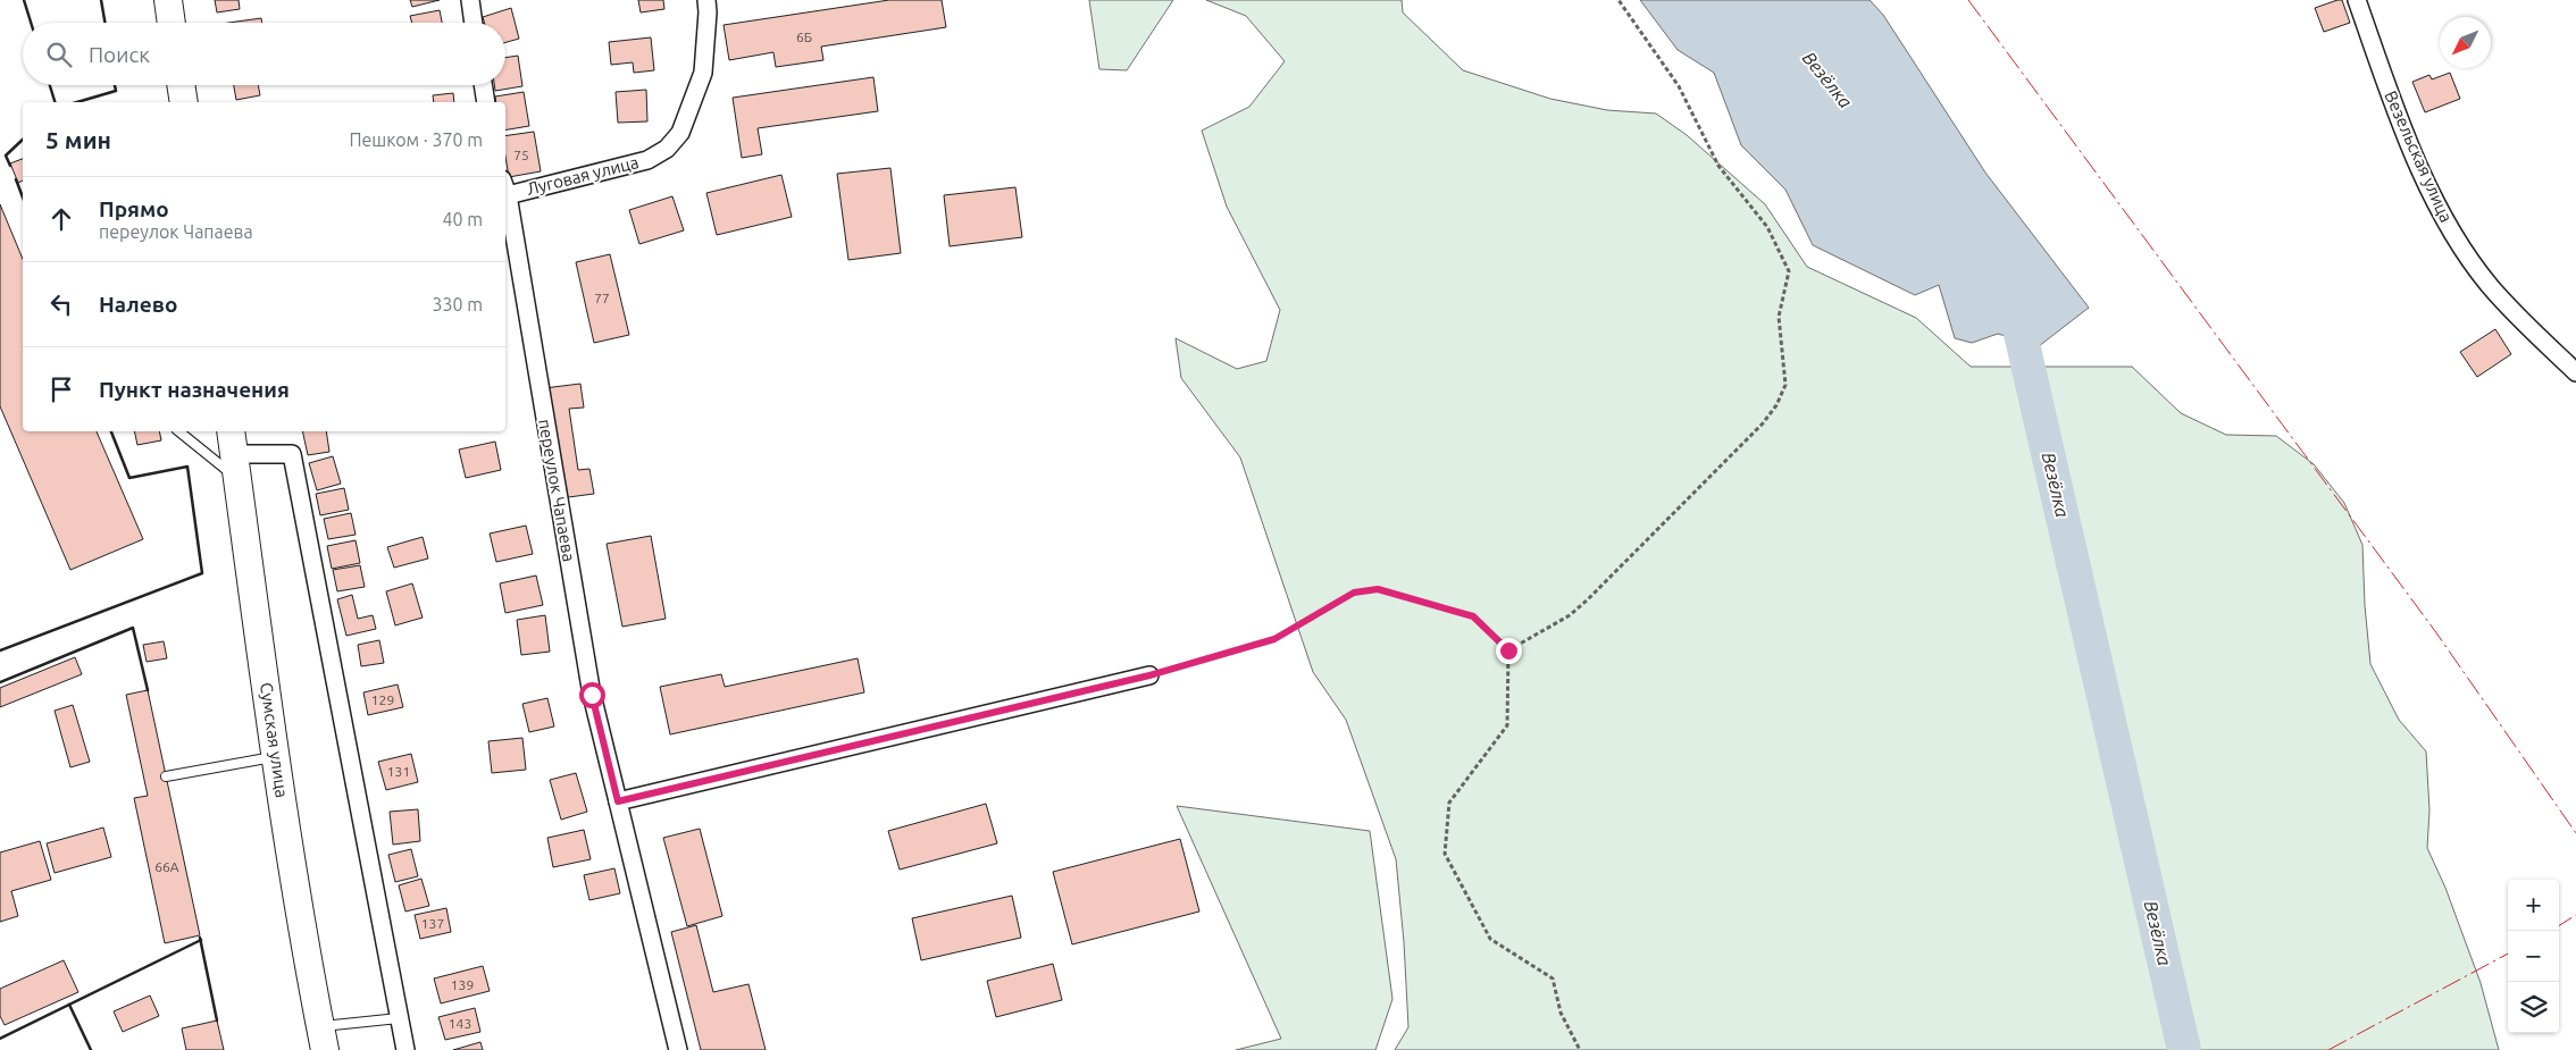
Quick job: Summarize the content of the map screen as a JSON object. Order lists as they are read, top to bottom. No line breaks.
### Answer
{"streets":{"main road":["Сумская улица"],"street":["Везельская улица","Луговая улица","переулок Чапаева"]},"crossings":[["Луговая улица","переулок Чапаева"]],"water":["Везёлка"],"house_numbers":["6Б","75","77","129","131","66А","137","139","143"],"north":"bottom left","page":{"search":"Поиск","heading":["5 мин","Пешком · 370 m"],"list":[["Прямо","переулок Чапаева","40 m"],["Налево","330 m"],"Пункт назначения"],"map_buttons":["+","−"]}}
